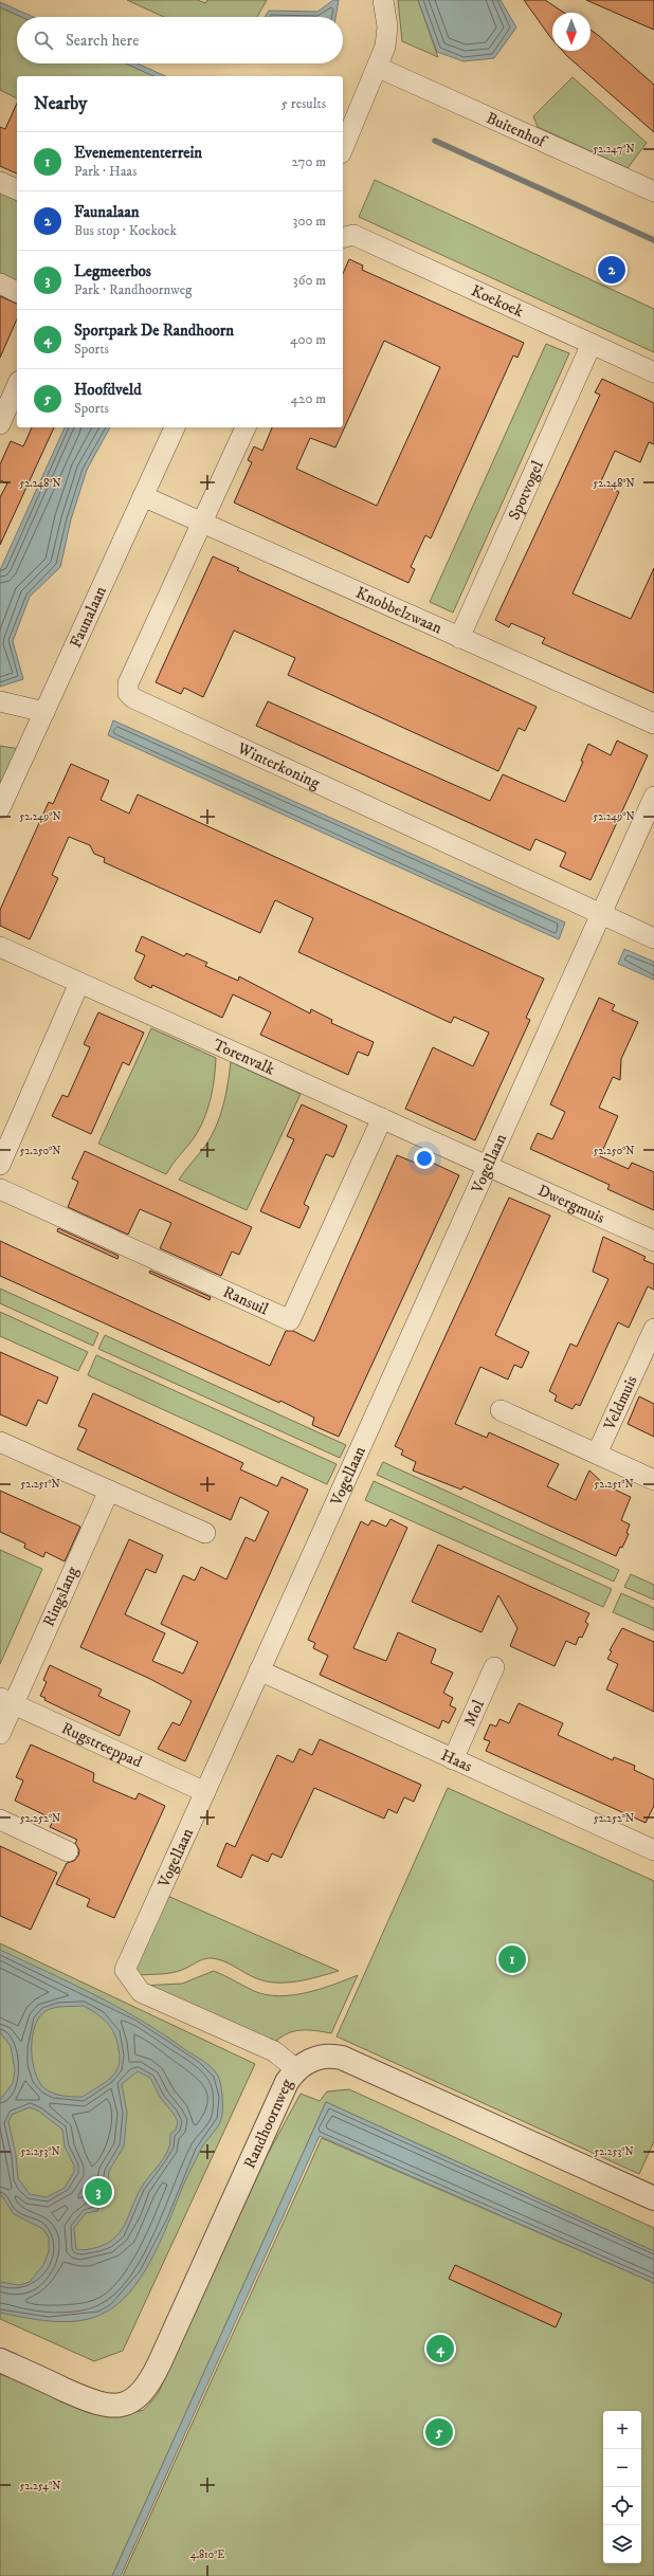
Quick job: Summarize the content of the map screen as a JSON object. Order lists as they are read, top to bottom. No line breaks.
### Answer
{"streets":{"street":["Buitenhof","Koekoek","Spotvogel","Knobbelzwaan","Faunalaan","Winterkoning","Torenvalk","Vogellaan","Dwergmuis","Ransuil","Veldmuis","Ringslang","Mol","Rugstreeppad","Haas","Randhoornweg"]},"crossings":[["Koekoek","Spotvogel"],["Spotvogel","Knobbelzwaan"],["Knobbelzwaan","Faunalaan"],["Knobbelzwaan","Winterkoning"],["Winterkoning","Vogellaan"],["Torenvalk","Vogellaan"],["Torenvalk","Dwergmuis"],["Torenvalk","Ransuil"],["Vogellaan","Dwergmuis"],["Vogellaan","Rugstreeppad"],["Vogellaan","Haas"],["Vogellaan","Randhoornweg"],["Ringslang","Rugstreeppad"],["Mol","Haas"]],"north":"bottom","page":{"search":"Search here","heading":["Nearby","5 results"],"list":[{"mark":"1","name":"Evenemententerrein","note":"Park · Haas","value":"270 m"},{"mark":"2","name":"Faunalaan","note":"Bus stop · Koekoek","value":"300 m"},{"mark":"3","name":"Legmeerbos","note":"Park · Randhoornweg","value":"360 m"},{"mark":"4","name":"Sportpark De Randhoorn","note":"Sports","value":"400 m"},{"mark":"5","name":"Hoofdveld","note":"Sports","value":"420 m"}],"pins":["2","1","3","4","5"],"map_buttons":["+","−"]},"coordinates":["52.247°N","52.248°N","52.249°N","52.250°N","52.251°N","52.252°N","52.253°N","52.254°N","4.810°E"]}
